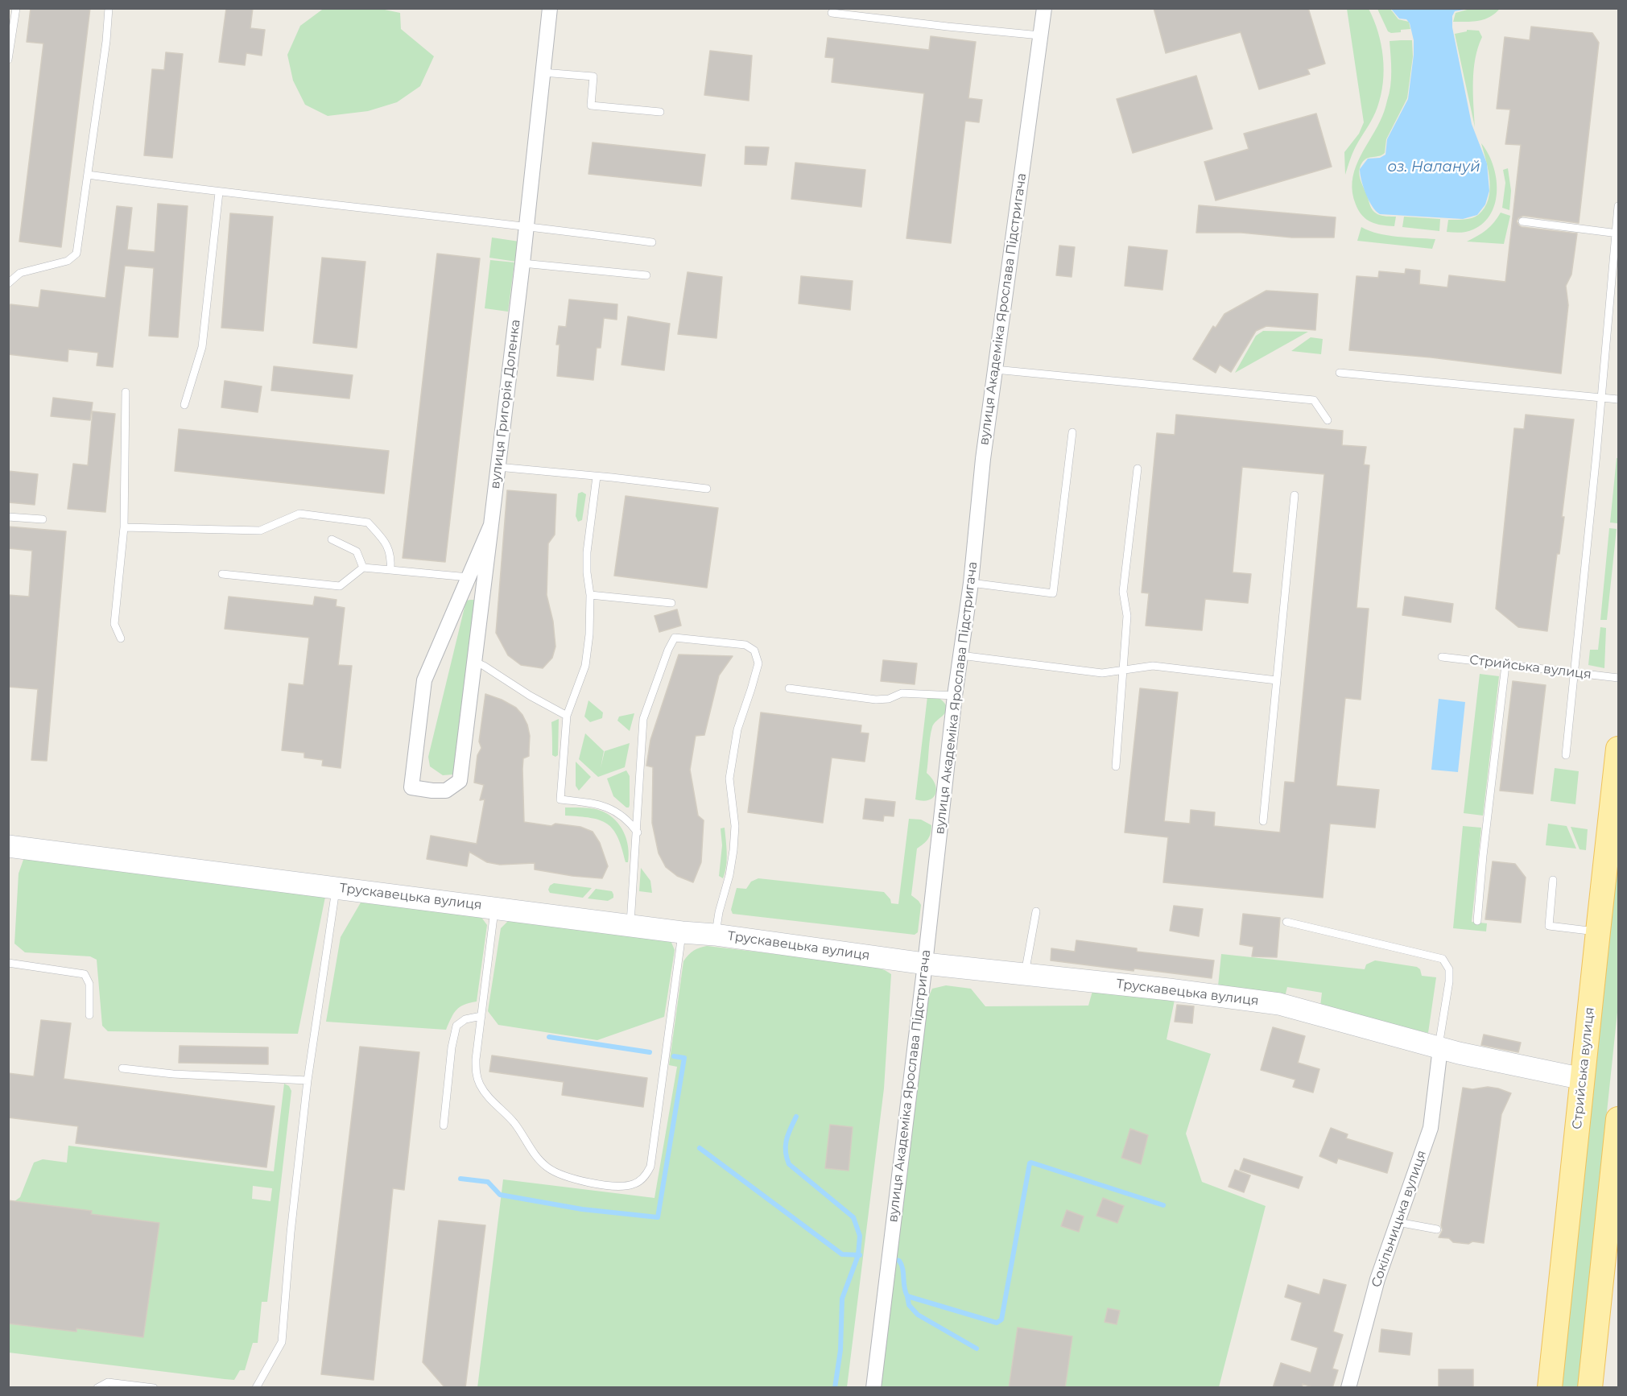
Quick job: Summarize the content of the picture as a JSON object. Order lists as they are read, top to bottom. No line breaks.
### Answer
{"streets":{"main road":["Стрийська вулиця"],"street":["вулиця Академіка Ярослава Підстригача","вулиця Григорія Доленка","Трускавецька вулиця","Сокільницька вулиця"]},"crossings":[["вулиця Академіка Ярослава Підстригача","Трускавецька вулиця"],["Стрийська вулиця","Трускавецька вулиця"],["Трускавецька вулиця","Сокільницька вулиця"]],"water":["оз. Налануй"]}
